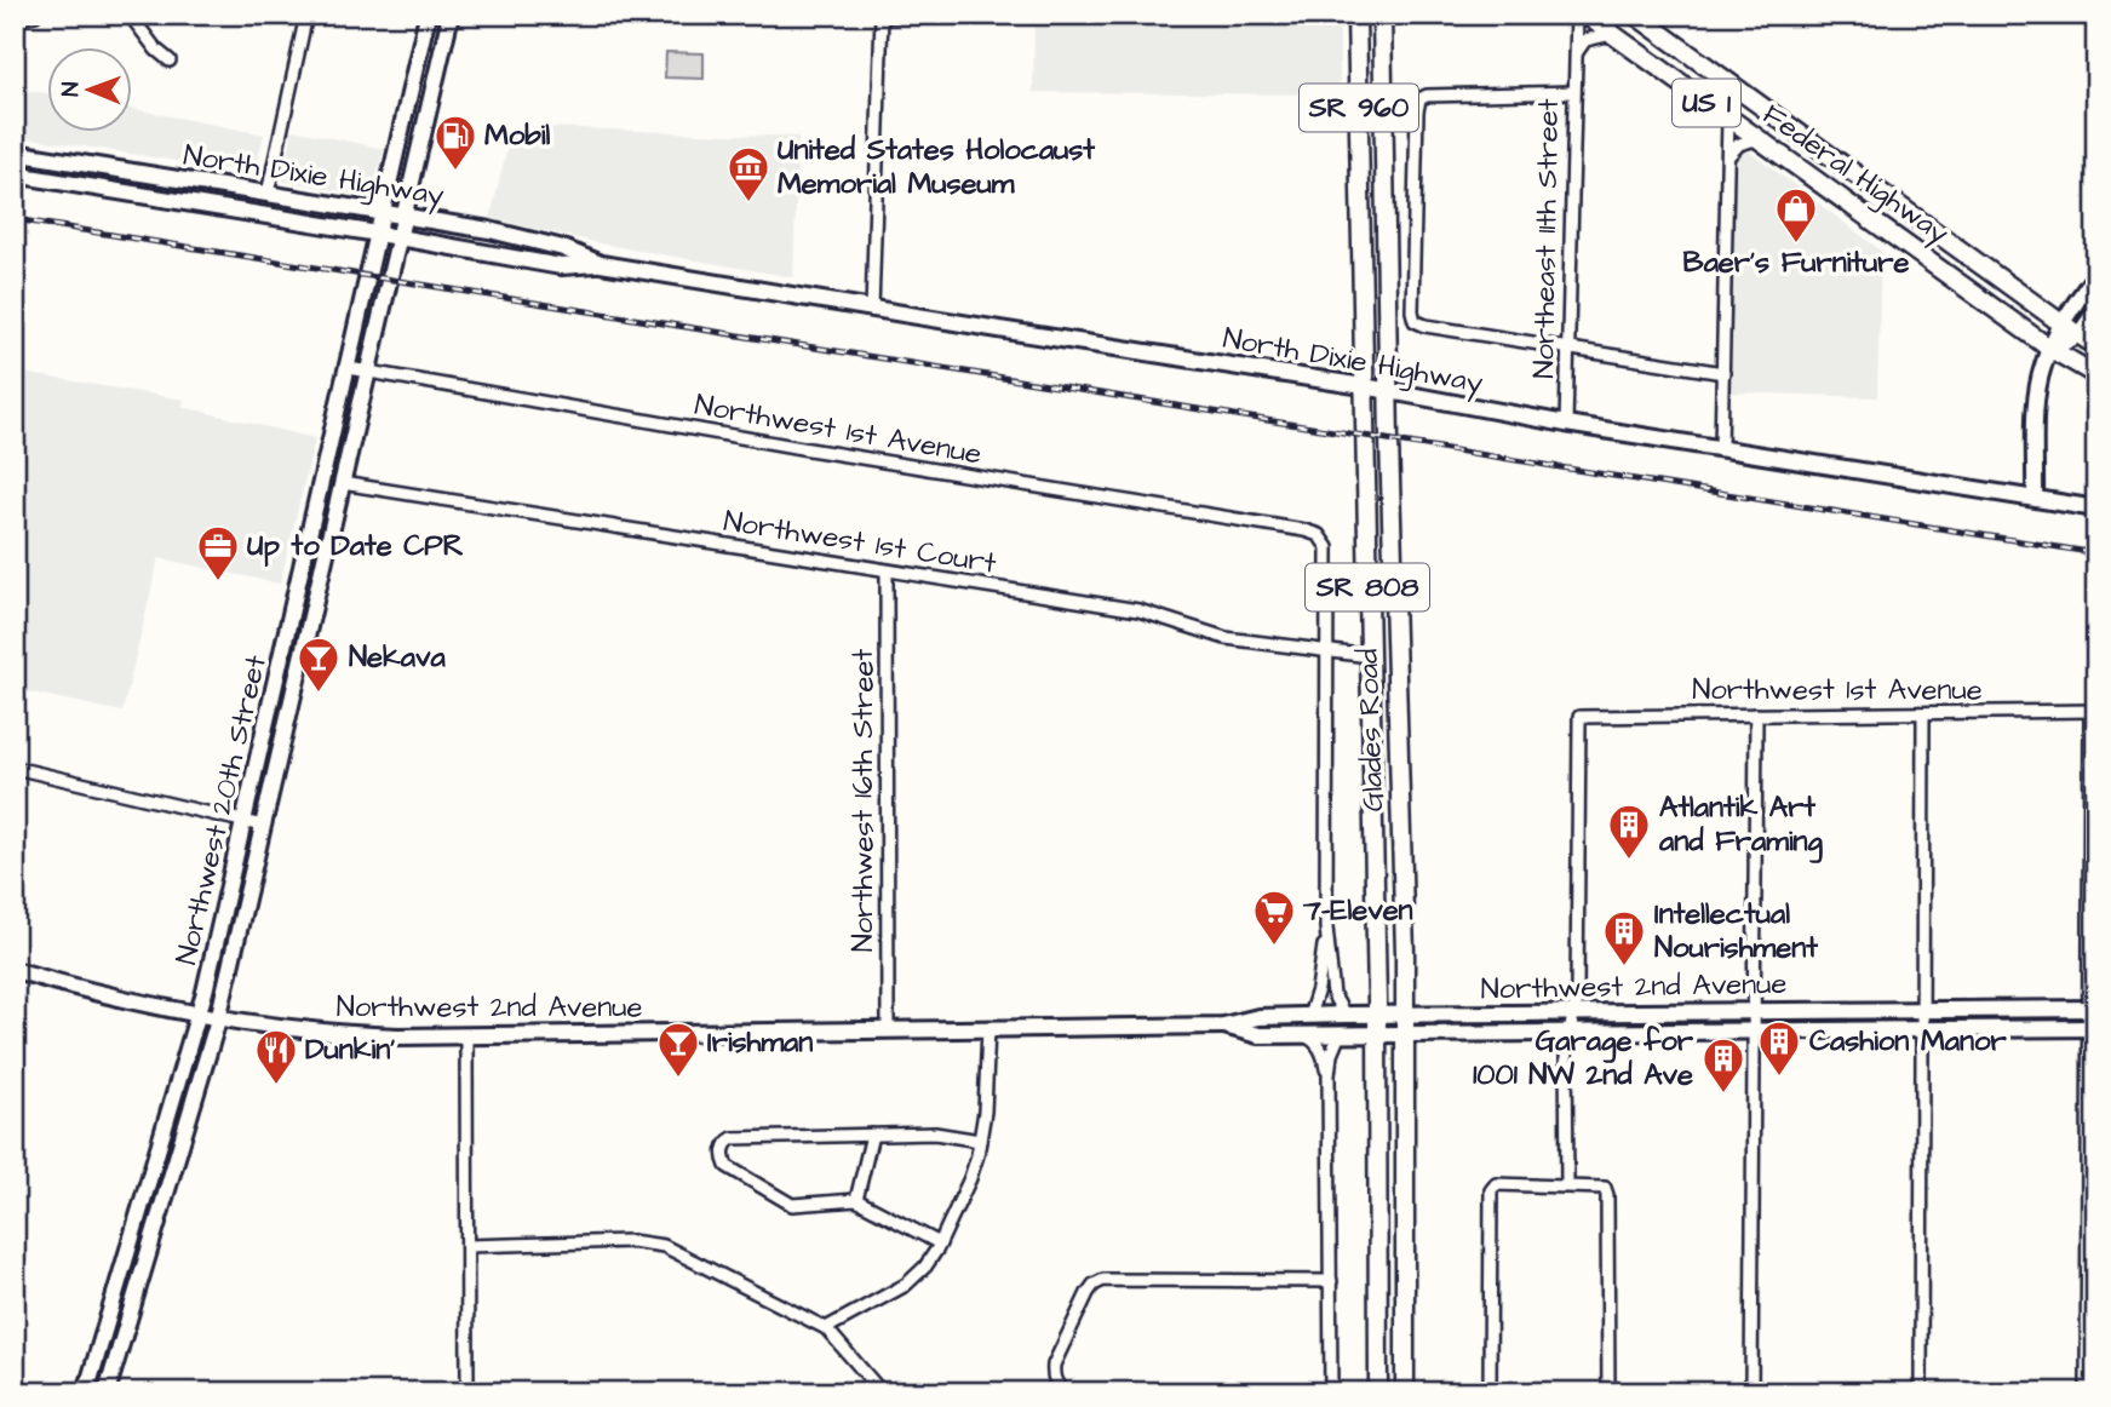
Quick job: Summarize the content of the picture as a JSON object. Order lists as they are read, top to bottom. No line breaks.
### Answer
{"streets":{"main road":["US 1","SR 960","Federal Highway","SR 808","Glades Road"],"street":["North Dixie Highway","Northeast 11th Street","Northwest 1st Avenue","Northwest 1st Court","Northwest 16th Street","Northwest 20th Street","Northwest 2nd Avenue"]},"crossings":[["North Dixie Highway","Northeast 11th Street"],["North Dixie Highway","Glades Road"],["North Dixie Highway","Northwest 20th Street"],["Northwest 1st Avenue","Northwest 1st Court"],["Northwest 1st Avenue","Northwest 20th Street"],["Northwest 1st Avenue","Northwest 2nd Avenue"],["Northwest 1st Court","Glades Road"],["Northwest 1st Court","Northwest 16th Street"],["Northwest 1st Court","Northwest 20th Street"],["Glades Road","Northwest 2nd Avenue"],["Northwest 16th Street","Northwest 2nd Avenue"],["Northwest 20th Street","Northwest 2nd Avenue"]],"places":{"fuel station":["Mobil"],"museum":["United States Holocaust Memorial Museum"],"shop":["Baer's Furniture"],"office":["Up to Date CPR"],"bar":["Nekava","Irishman"],"building":["Atlantik Art and Framing","Intellectual Nourishment","Cashion Manor","Garage for 1001 NW 2nd Ave"],"supermarket":["7-Eleven"],"restaurant":["Dunkin'"]},"north":"left"}
